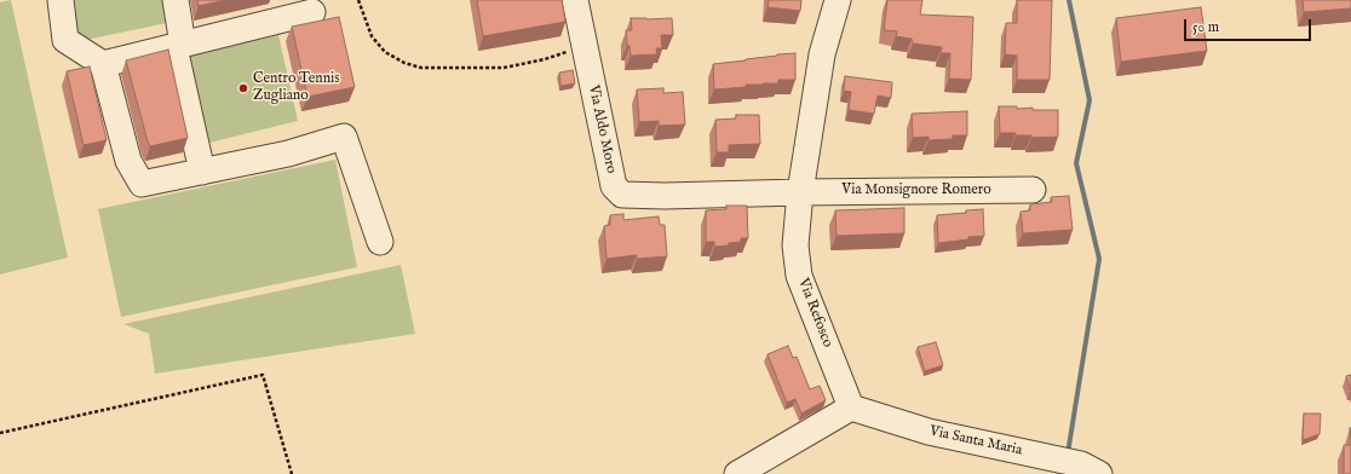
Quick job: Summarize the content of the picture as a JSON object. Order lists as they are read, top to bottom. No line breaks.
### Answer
{"streets":{"street":["Via Aldo Moro","Via Monsignore Romero","Via Refosco","Via Santa Maria"]},"crossings":[["Via Aldo Moro","Via Monsignore Romero"],["Via Aldo Moro","Via Refosco"],["Via Monsignore Romero","Via Refosco"],["Via Refosco","Via Santa Maria"]],"places":["Centro Tennis Zugliano"],"scale_bar":"50 m"}
